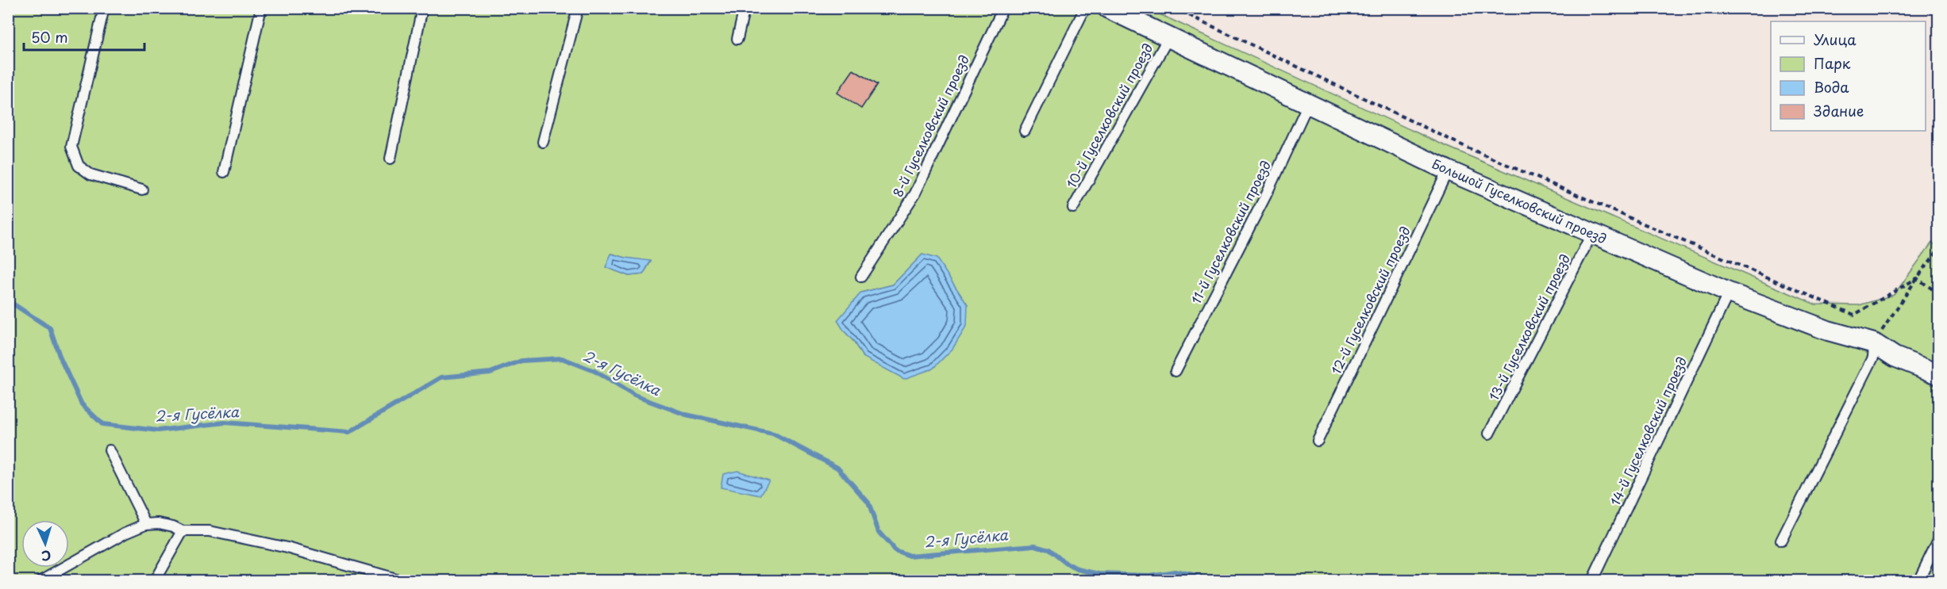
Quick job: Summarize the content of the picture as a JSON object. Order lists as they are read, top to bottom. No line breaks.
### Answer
{"streets":{"street":["Большой Гуселковский проезд"],"lane":["10-й Гуселковский проезд","8-й Гуселковский проезд","11-й Гуселковский проезд","12-й Гуселковский проезд","13-й Гуселковский проезд","14-й Гуселковский проезд"]},"crossings":[["10-й Гуселковский проезд","Большой Гуселковский проезд"],["Большой Гуселковский проезд","11-й Гуселковский проезд"],["Большой Гуселковский проезд","12-й Гуселковский проезд"],["Большой Гуселковский проезд","13-й Гуселковский проезд"],["Большой Гуселковский проезд","14-й Гуселковский проезд"]],"water":["2-я Гусёлка"],"legend":["Улица","Парк","Вода","Здание"],"scale_bar":"50 m","north":"bottom"}
